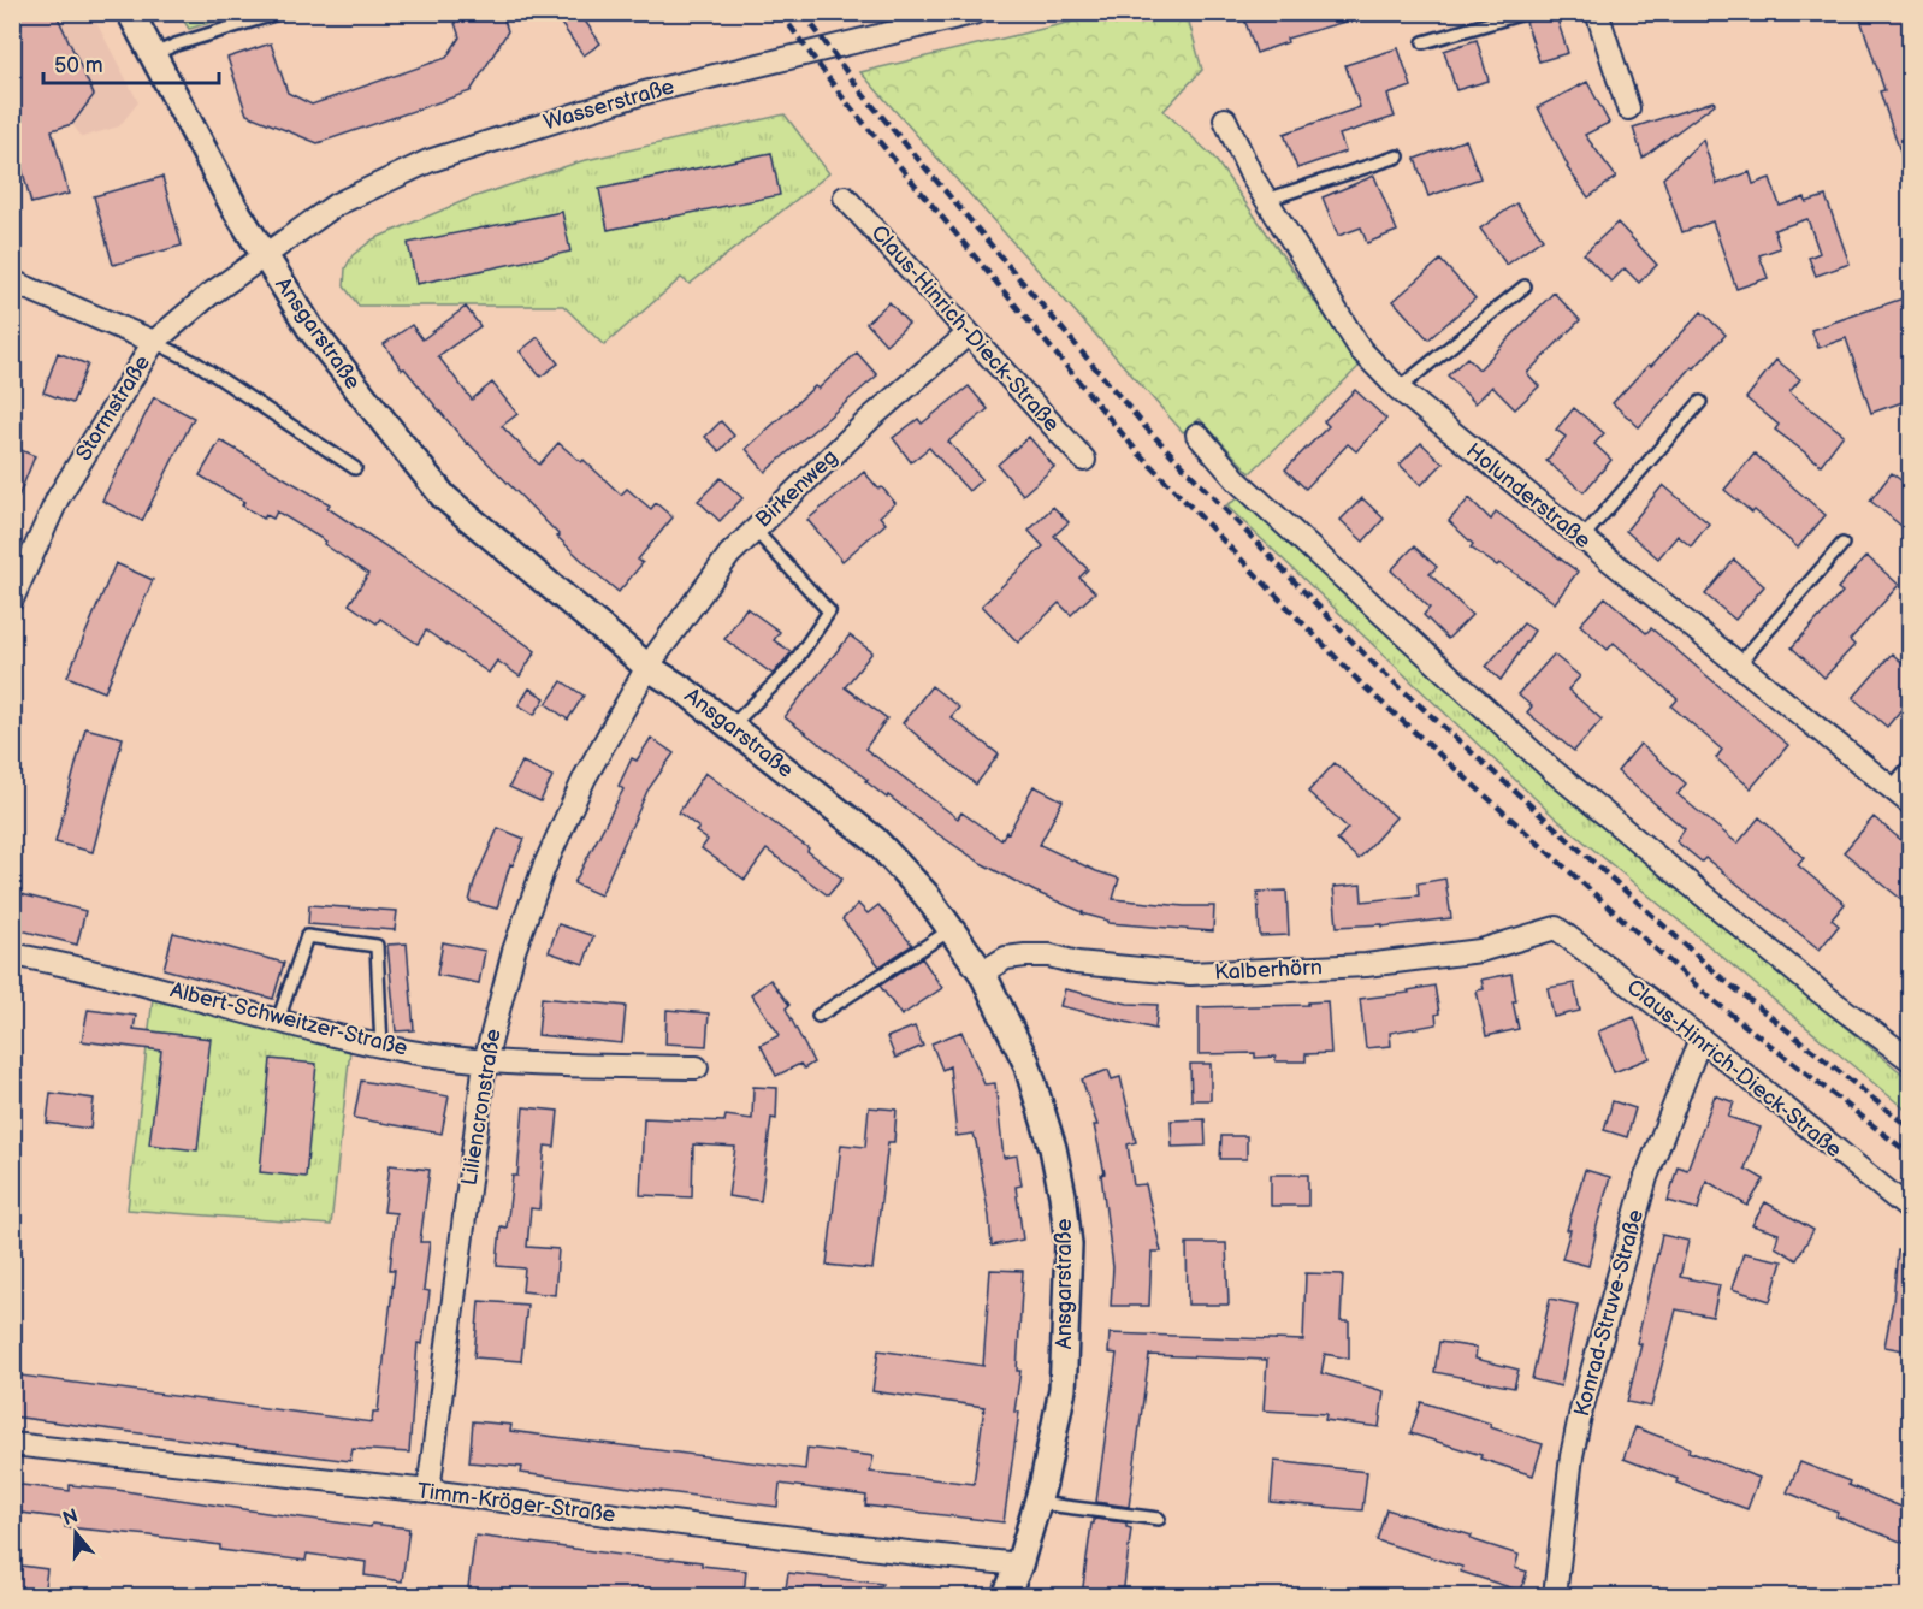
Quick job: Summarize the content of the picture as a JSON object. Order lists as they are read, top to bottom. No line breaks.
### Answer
{"streets":{"street":["Wasserstraße","Claus-Hinrich-Dieck-Straße","Ansgarstraße","Stormstraße","Birkenweg","Holunderstraße","Kalberhörn","Albert-Schweitzer-Straße","Liliencronstraße","Konrad-Struve-Straße","Timm-Kröger-Straße"]},"crossings":[["Wasserstraße","Ansgarstraße"],["Wasserstraße","Stormstraße"],["Claus-Hinrich-Dieck-Straße","Birkenweg"],["Claus-Hinrich-Dieck-Straße","Kalberhörn"],["Claus-Hinrich-Dieck-Straße","Konrad-Struve-Straße"],["Ansgarstraße","Stormstraße"],["Ansgarstraße","Birkenweg"],["Ansgarstraße","Kalberhörn"],["Ansgarstraße","Liliencronstraße"],["Ansgarstraße","Timm-Kröger-Straße"],["Birkenweg","Liliencronstraße"],["Albert-Schweitzer-Straße","Liliencronstraße"],["Liliencronstraße","Timm-Kröger-Straße"]],"scale_bar":"50 m","north":"top"}
